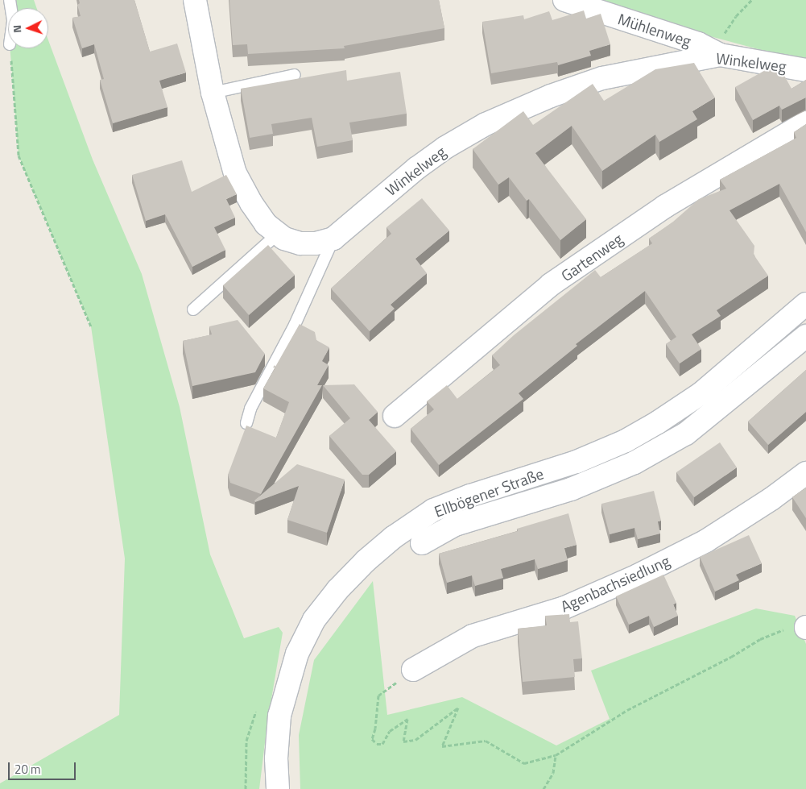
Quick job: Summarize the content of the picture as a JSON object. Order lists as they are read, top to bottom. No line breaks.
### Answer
{"streets":{"street":["Mühlenweg","Winkelweg","Gartenweg","Ellbögener Straße","Agenbachsiedlung"]},"crossings":[["Mühlenweg","Winkelweg"]],"scale_bar":"20 m","north":"left"}
